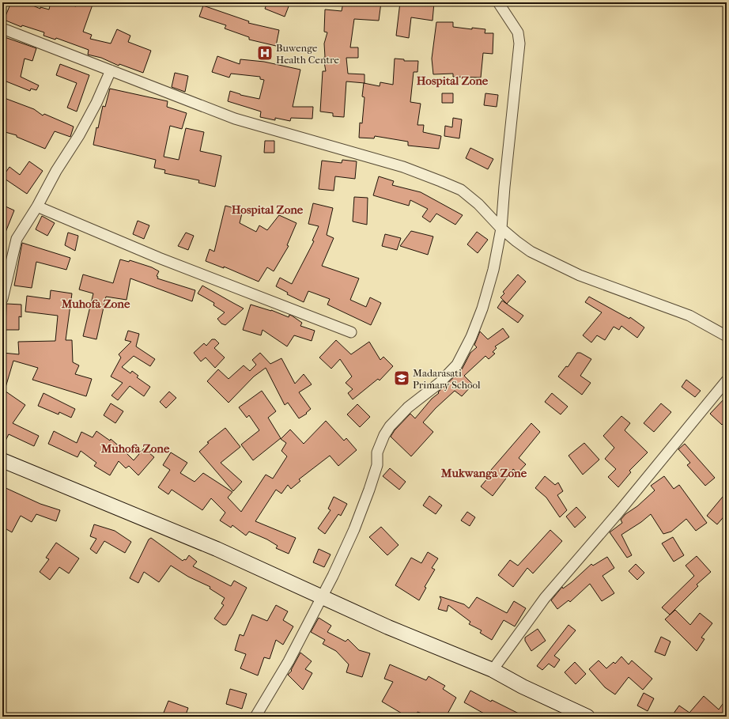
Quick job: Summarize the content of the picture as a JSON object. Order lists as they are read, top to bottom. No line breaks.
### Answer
{"districts":["Hospital Zone","Hospital Zone","Muhofa Zone","Muhofa Zone","Mukwanga Zone"],"places":{"hospital":["Buwenge Health Centre"],"school or university":["Madarasati Primary School"]}}
